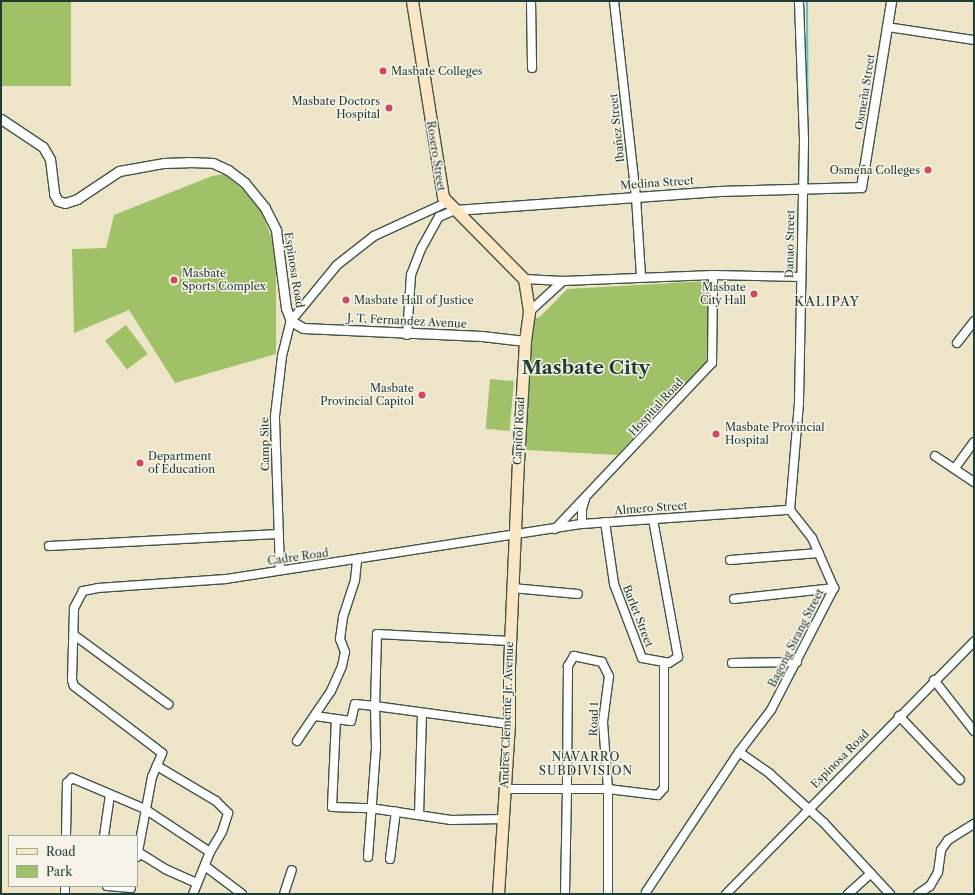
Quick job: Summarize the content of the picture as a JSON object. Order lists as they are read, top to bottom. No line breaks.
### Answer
{"streets":{"main road":["Rosero Street","Capitol Road","Andres Clemente Jr. Avenue"],"street":["Osmeña Street","Ibañez Street","Medina Street","Danao Street","Espinosa Road","J. T. Fernandez Avenue","Hospital Road","Camp Site","Almero Street","Cadre Road","Barlet Street","Bagong Sirang Street","Road 1"]},"crossings":[["Osmeña Street","Medina Street"],["Ibañez Street","Medina Street"],["Rosero Street","Medina Street"],["Rosero Street","Capitol Road"],["Medina Street","Danao Street"],["Danao Street","Almero Street"],["Danao Street","Bagong Sirang Street"],["Espinosa Road","J. T. Fernandez Avenue"],["Espinosa Road","Camp Site"],["J. T. Fernandez Avenue","Capitol Road"],["J. T. Fernandez Avenue","Camp Site"],["Hospital Road","Almero Street"],["Capitol Road","Almero Street"],["Capitol Road","Cadre Road"],["Capitol Road","Andres Clemente Jr. Avenue"],["Camp Site","Cadre Road"],["Almero Street","Cadre Road"],["Almero Street","Barlet Street"],["Almero Street","Bagong Sirang Street"],["Almero Street","Andres Clemente Jr. Avenue"],["Cadre Road","Andres Clemente Jr. Avenue"]],"districts":["KALIPAY","Masbate City","NAVARRO SUBDIVISION"],"places":["Masbate Colleges","Masbate Doctors Hospital","Osmeña Colleges","Masbate Sports Complex","Masbate City Hall","Masbate Hall of Justice","Masbate Provincial Capitol","Masbate Provincial Hospital","Department of Education"],"legend":["Road","Park"]}
